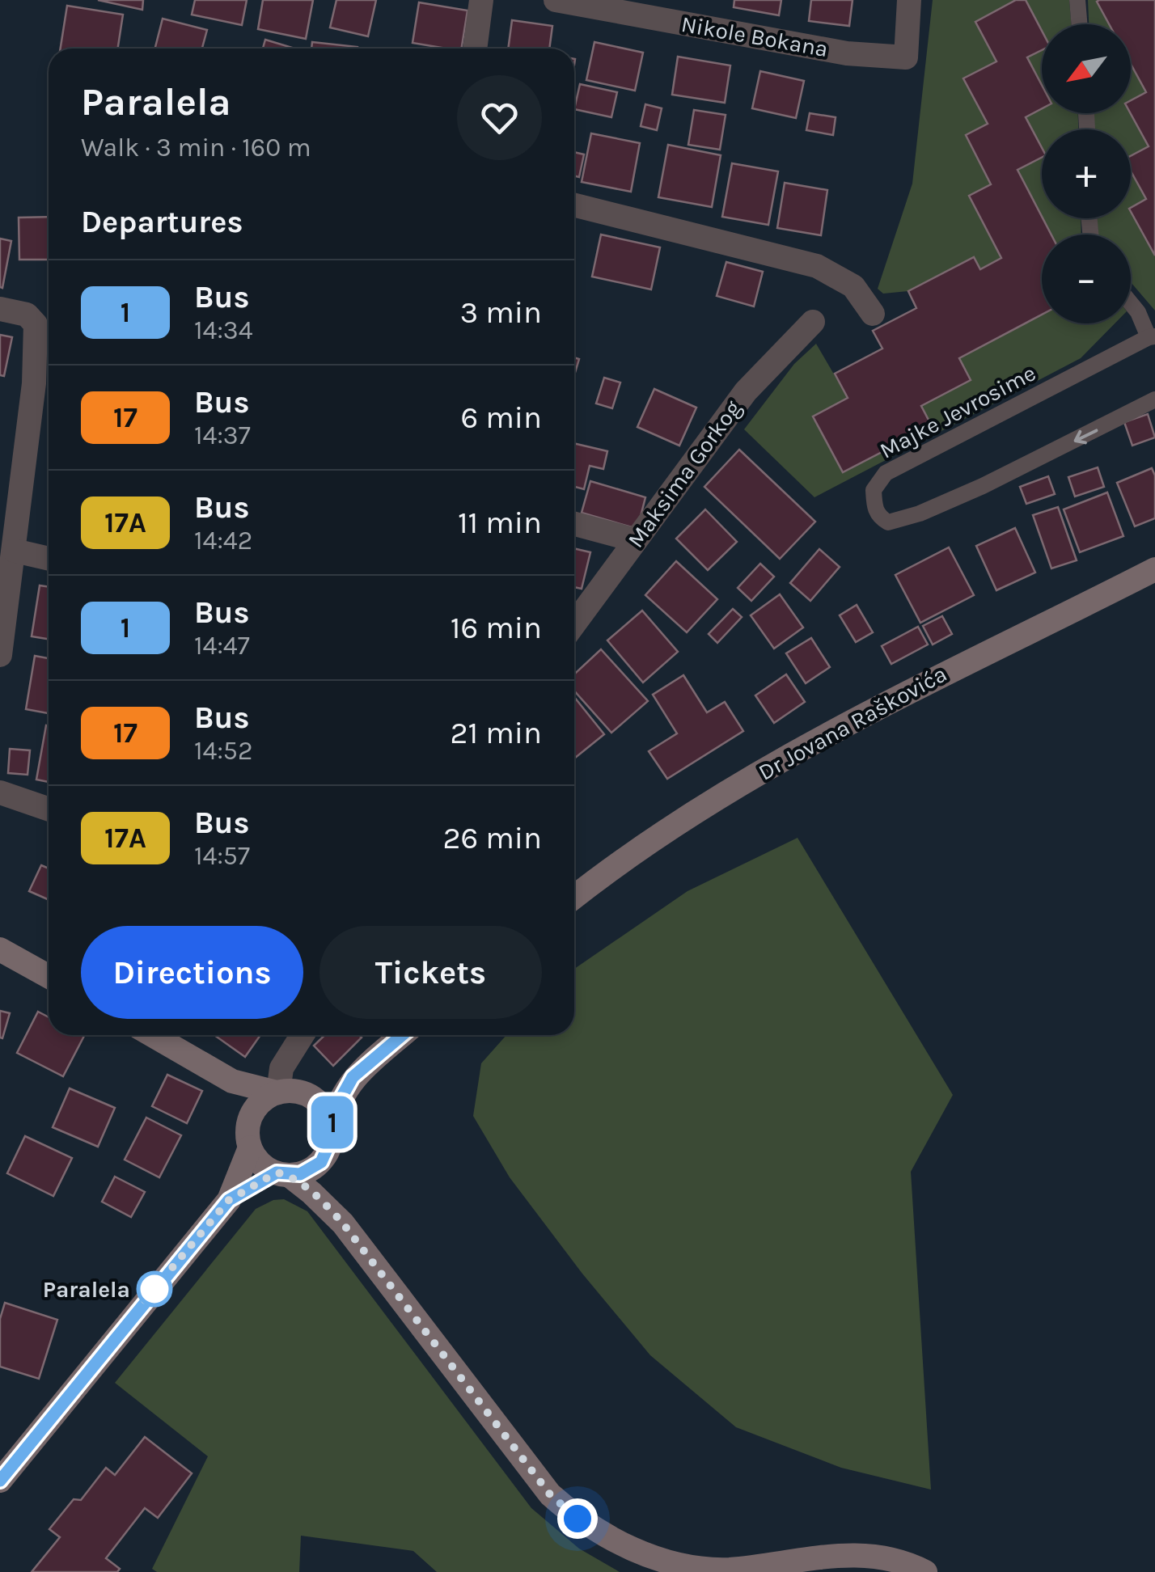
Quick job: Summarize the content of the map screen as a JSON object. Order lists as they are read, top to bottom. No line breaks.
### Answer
{"streets":{"street":["Nikole Bokana","Maksima Gorkog","Dr Jovana Raškovića"],"lane":["Majke Jevrosime"]},"places":["Paralela"],"lines":["bus line 1"],"north":"bottom left","page":{"on_map":"1","map_buttons":["+","−"],"heading":[["Paralela","Walk · 3 min · 160 m"],"Departures"],"list":[{"mark":"1","name":"Bus","note":"14:34","value":"3 min"},{"mark":"17","name":"Bus","note":"14:37","value":"6 min"},{"mark":"17A","name":"Bus","note":"14:42","value":"11 min"},{"mark":"1","name":"Bus","note":"14:47","value":"16 min"},{"mark":"17","name":"Bus","note":"14:52","value":"21 min"},{"mark":"17A","name":"Bus","note":"14:57","value":"26 min"}],"buttons":["Directions","Tickets"]}}
